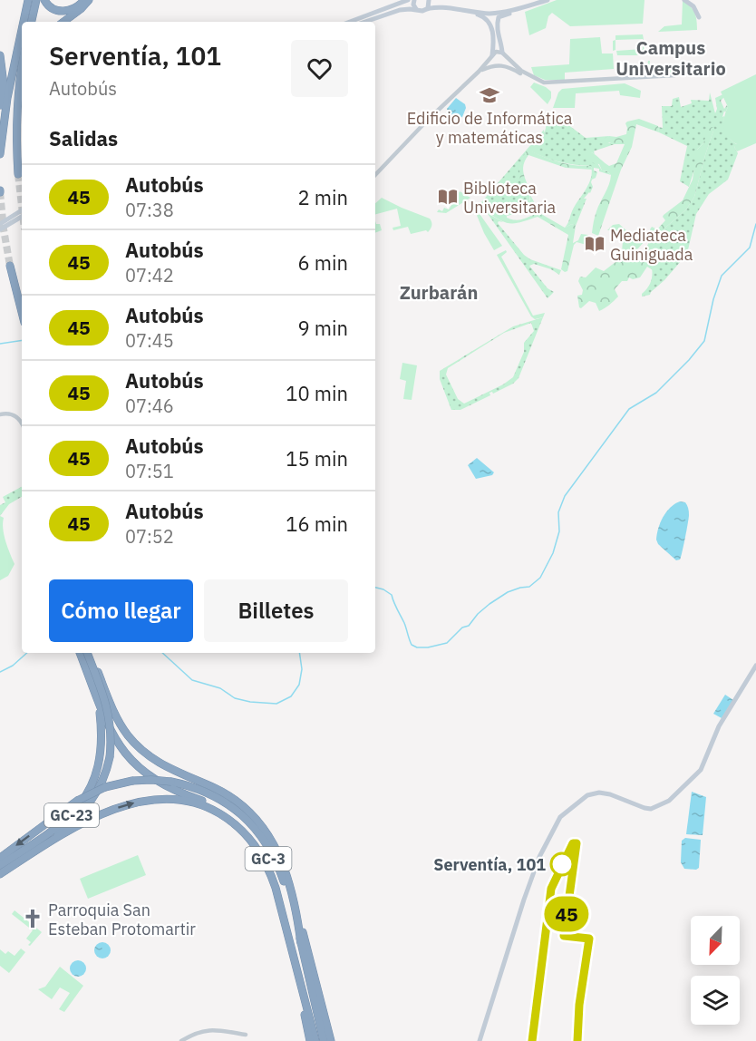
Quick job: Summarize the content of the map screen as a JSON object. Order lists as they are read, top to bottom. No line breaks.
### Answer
{"streets":{"highway":["GC-23","GC-3"]},"crossings":[["GC-23","GC-3"]],"districts":["Campus Universitario","Zurbarán"],"places":{"school or university":["Edificio de Informática y matemáticas"],"library":["Biblioteca Universitaria","Mediateca Guiniguada"],"other":["Serventía, 101"],"church":["Parroquia San Esteban Protomartir"]},"lines":["bus line 45"],"north":"bottom left","page":{"on_map":"45","heading":[["Serventía, 101","Autobús"],"Salidas"],"list":[{"mark":"45","name":"Autobús","note":"07:38","value":"2 min"},{"mark":"45","name":"Autobús","note":"07:42","value":"6 min"},{"mark":"45","name":"Autobús","note":"07:45","value":"9 min"},{"mark":"45","name":"Autobús","note":"07:46","value":"10 min"},{"mark":"45","name":"Autobús","note":"07:51","value":"15 min"},{"mark":"45","name":"Autobús","note":"07:52","value":"16 min"}],"buttons":["Cómo llegar","Billetes"]}}
